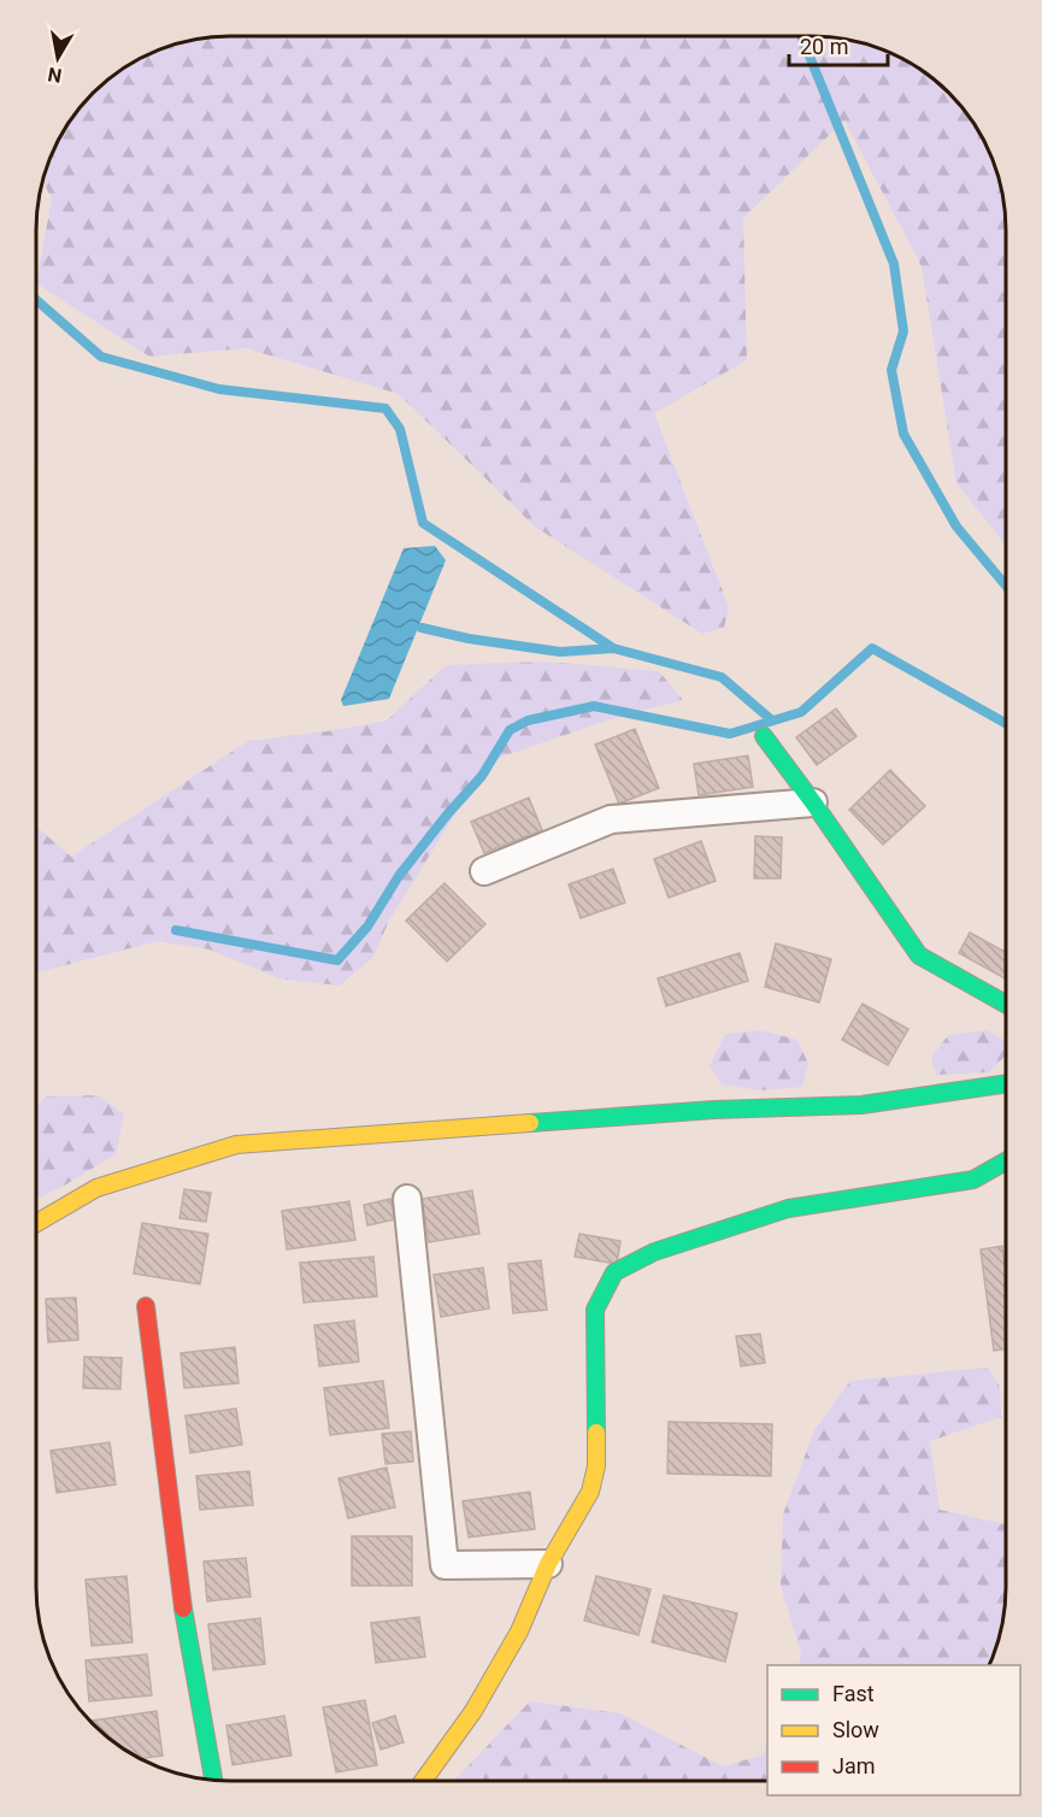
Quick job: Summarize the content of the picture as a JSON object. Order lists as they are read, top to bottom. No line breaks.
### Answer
{"legend":["Fast","Slow","Jam"],"scale_bar":"20 m","north":"bottom"}
